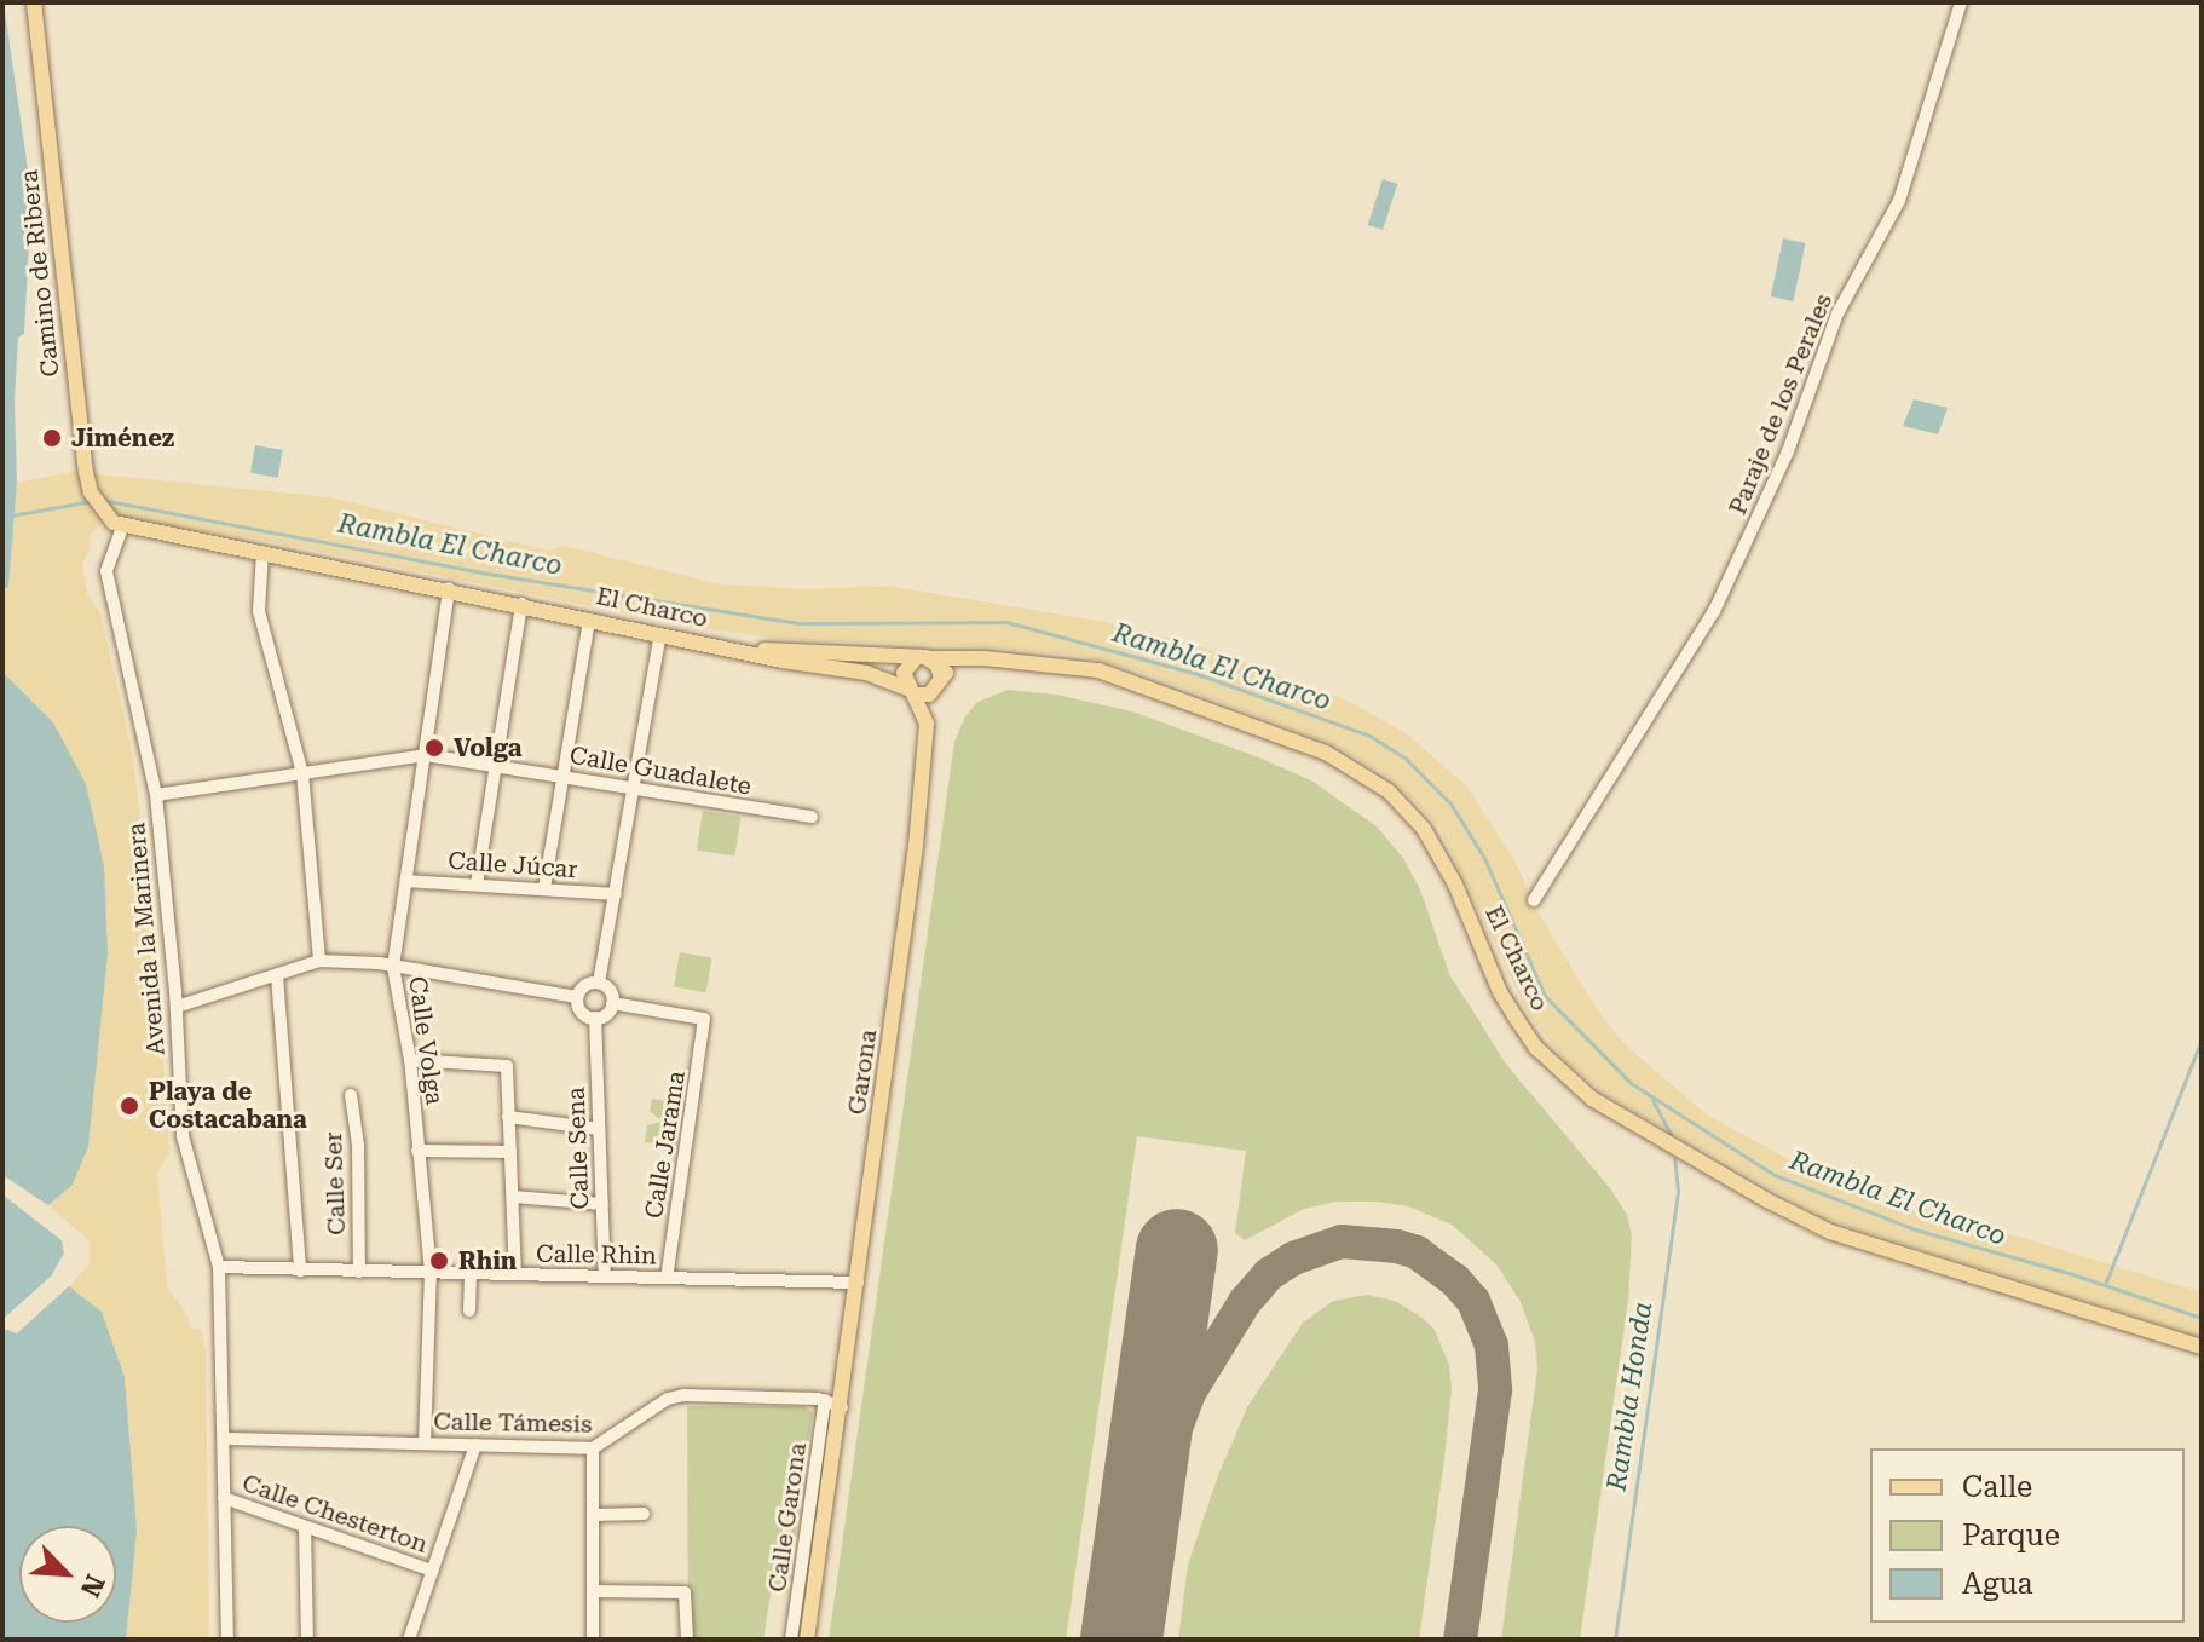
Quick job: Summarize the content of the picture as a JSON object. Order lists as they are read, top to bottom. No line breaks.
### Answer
{"streets":{"main road":["Camino de Ribera","El Charco","Garona"],"street":["Paraje de los Perales","Calle Guadalete","Calle Júcar","Avenida la Marinera","Calle Volga","Calle Jarama","Calle Sena","Calle Ser","Calle Rhin","Calle Támesis","Calle Chesterton","Calle Garona"]},"crossings":[["Camino de Ribera","El Charco"],["Camino de Ribera","Avenida la Marinera"],["El Charco","Avenida la Marinera"],["El Charco","Calle Volga"],["Calle Guadalete","Avenida la Marinera"],["Calle Guadalete","Calle Volga"],["Calle Júcar","Calle Volga"],["Avenida la Marinera","Calle Rhin"],["Avenida la Marinera","Calle Támesis"],["Avenida la Marinera","Calle Chesterton"],["Calle Volga","Calle Rhin"],["Calle Volga","Calle Támesis"],["Garona","Calle Rhin"],["Garona","Calle Támesis"],["Calle Jarama","Calle Sena"],["Calle Jarama","Calle Rhin"],["Calle Sena","Calle Rhin"],["Calle Ser","Calle Rhin"],["Calle Támesis","Calle Garona"]],"water":["Rambla El Charco","Rambla Honda"],"places":["Jiménez","Volga","Playa de Costacabana","Rhin"],"legend":["Calle","Parque","Agua"],"north":"bottom right"}
